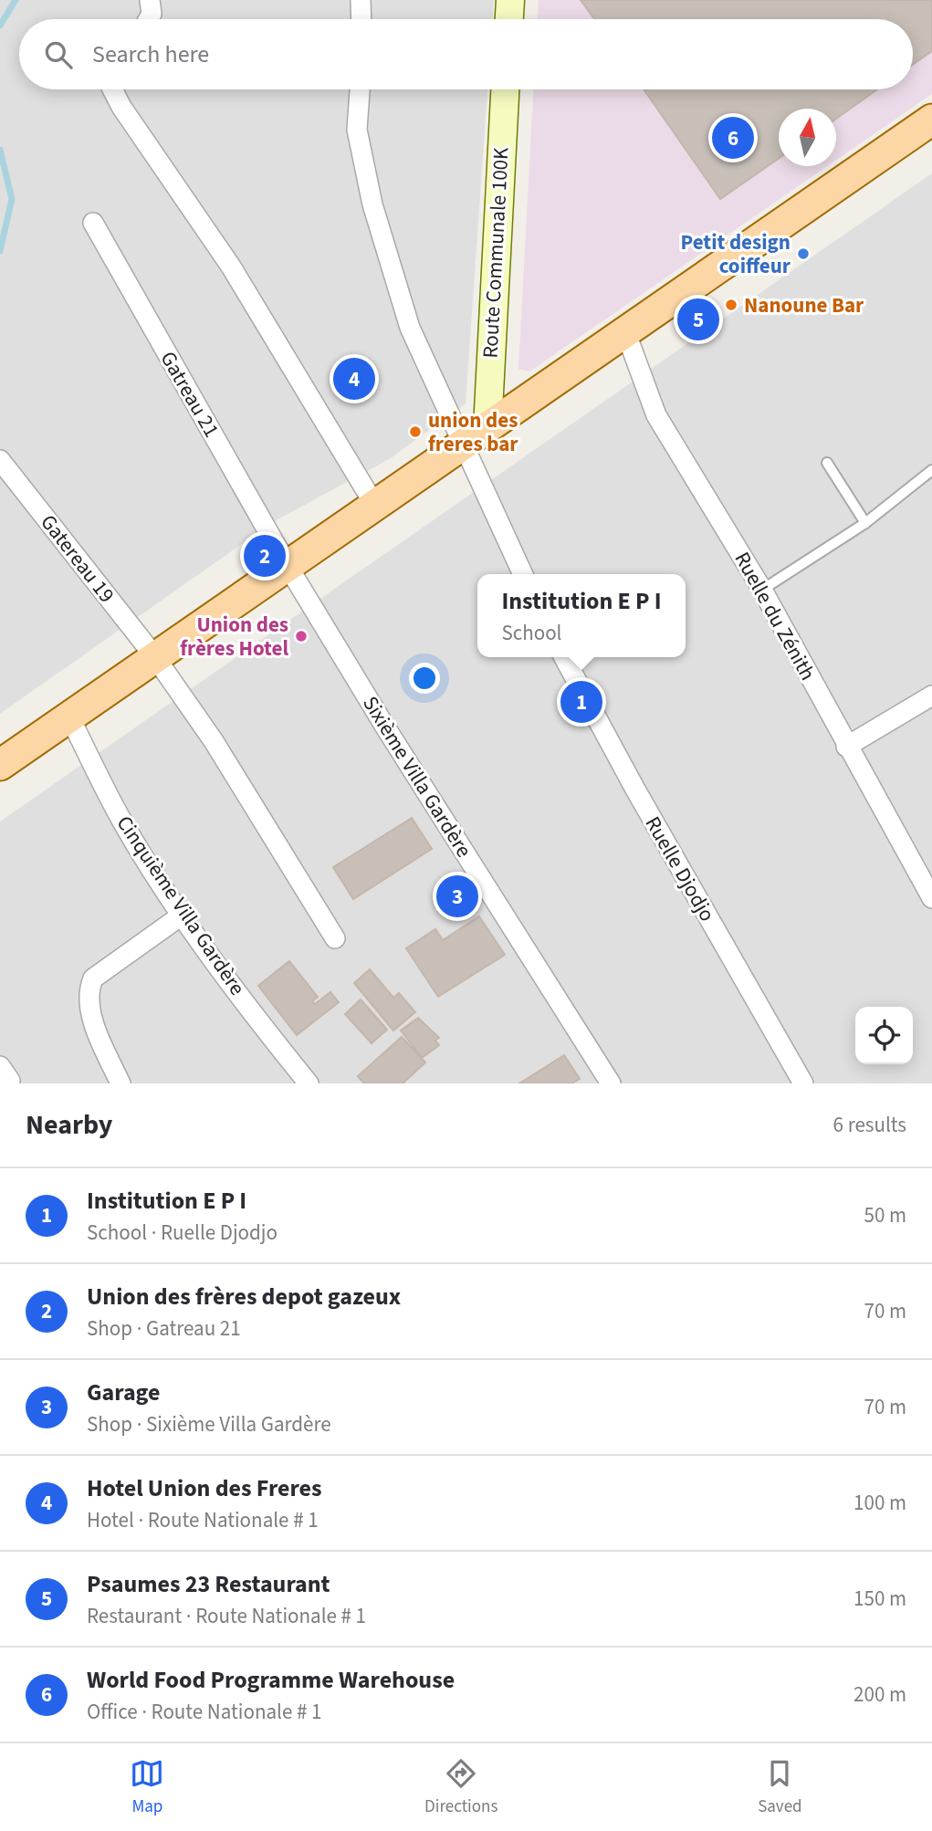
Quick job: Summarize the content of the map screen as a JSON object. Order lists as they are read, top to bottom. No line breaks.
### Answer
{"streets":{"street":["Route Communale 100K","Gatreau 21","Gatereau 19","Ruelle du Zénith","Sixième Villa Gardère","Ruelle Djodjo","Cinquième Villa Gardère"]},"crossings":[["Gatreau 21","Sixième Villa Gardère"]],"places":["Petit design coiffeur","Nanoune Bar","union des freres bar","Union des frères Hotel"],"north":"top","page":{"search":"Search here","pins":["6","5","4","2","1","3"],"popup":["Institution E P I","School"],"heading":["Nearby","6 results"],"list":[{"mark":"1","name":"Institution E P I","note":"School · Ruelle Djodjo","value":"50 m"},{"mark":"2","name":"Union des frères depot gazeux","note":"Shop · Gatreau 21","value":"70 m"},{"mark":"3","name":"Garage","note":"Shop · Sixième Villa Gardère","value":"70 m"},{"mark":"4","name":"Hotel Union des Freres","note":"Hotel · Route Nationale # 1","value":"100 m"},{"mark":"5","name":"Psaumes 23 Restaurant","note":"Restaurant · Route Nationale # 1","value":"150 m"},{"mark":"6","name":"World Food Programme Warehouse","note":"Office · Route Nationale # 1","value":"200 m"}],"nav":["Map","Directions","Saved"]}}
